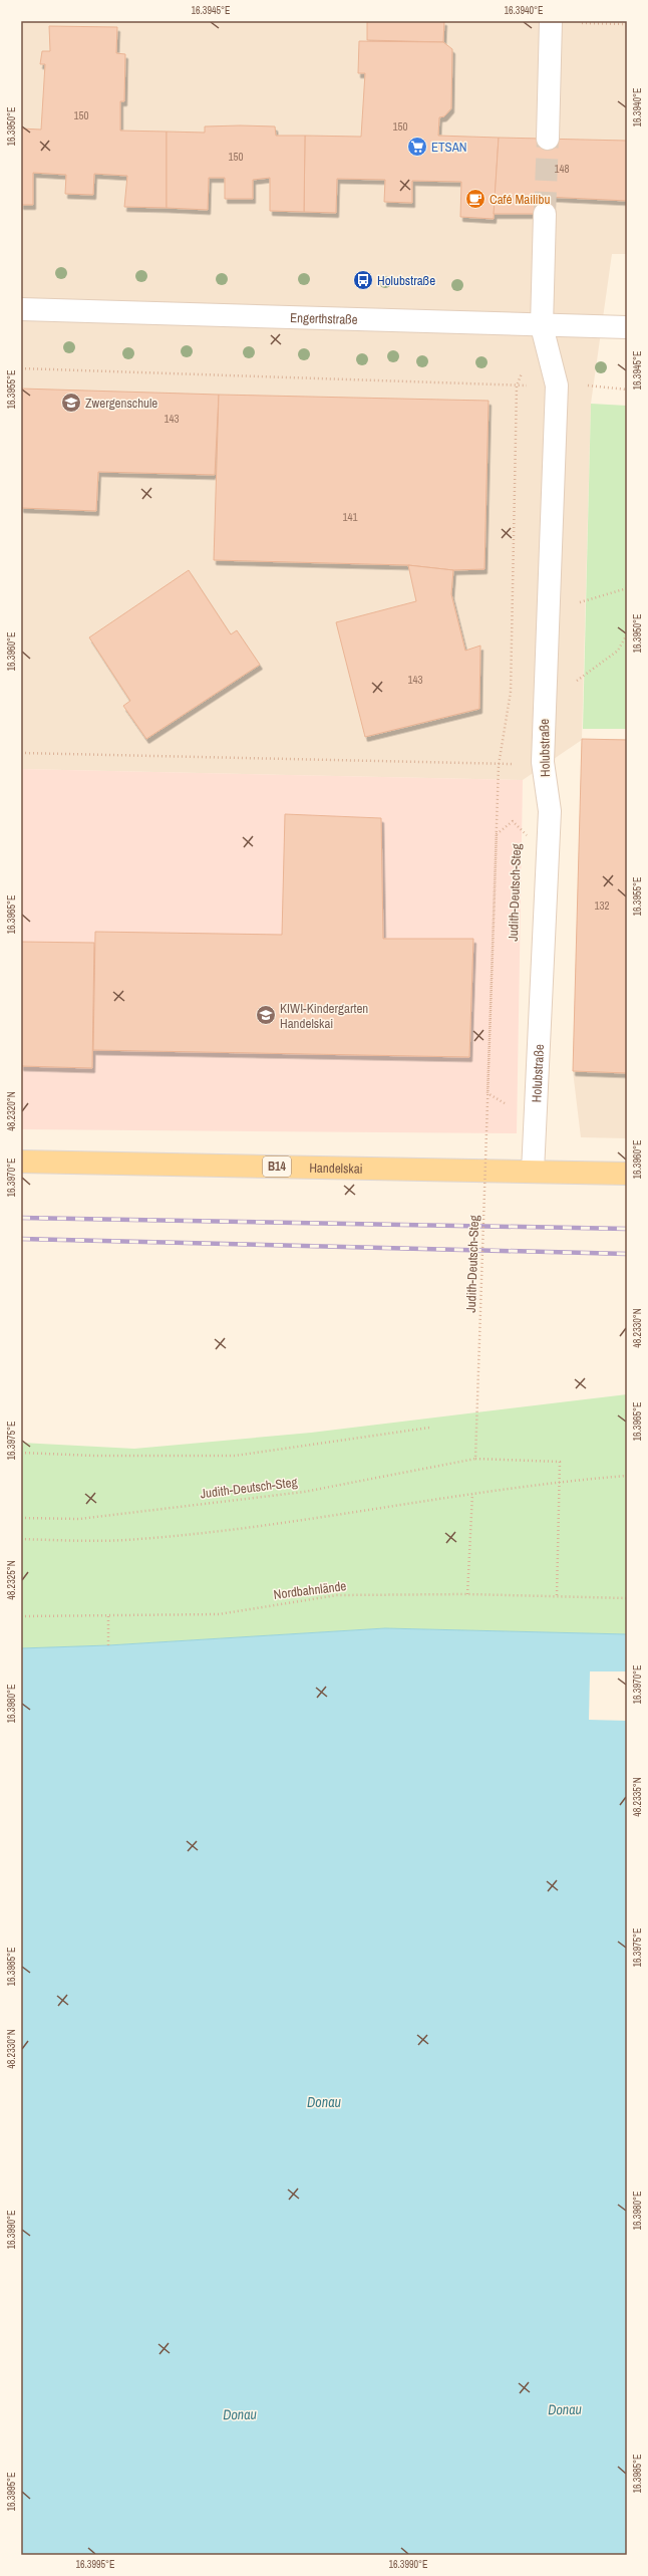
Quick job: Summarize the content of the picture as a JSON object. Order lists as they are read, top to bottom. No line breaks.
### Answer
{"streets":{"main road":["B14","Handelskai"],"street":["Engerthstraße","Holubstraße"],"path":["Judith-Deutsch-Steg","Nordbahnlände"]},"crossings":[["Engerthstraße","Holubstraße"],["Holubstraße","Handelskai"]],"water":["Donau"],"places":{"supermarket":["ETSAN"],"cafe":["Café Mailibu"],"bus stop":["Holubstraße"],"school or university":["Zwergenschule","KIWI-Kindergarten Handelskai"]},"house_numbers":["150","150","150","148","143","141","143","132"],"coordinates":["16.3945°E","16.3940°E","16.3950°E","16.3955°E","16.3960°E","16.3965°E","48.2320°N","16.3970°E","48.2330°N","16.3975°E","48.2325°N","16.3980°E","48.2335°N","16.3985°E","16.3990°E","16.3995°E"]}
